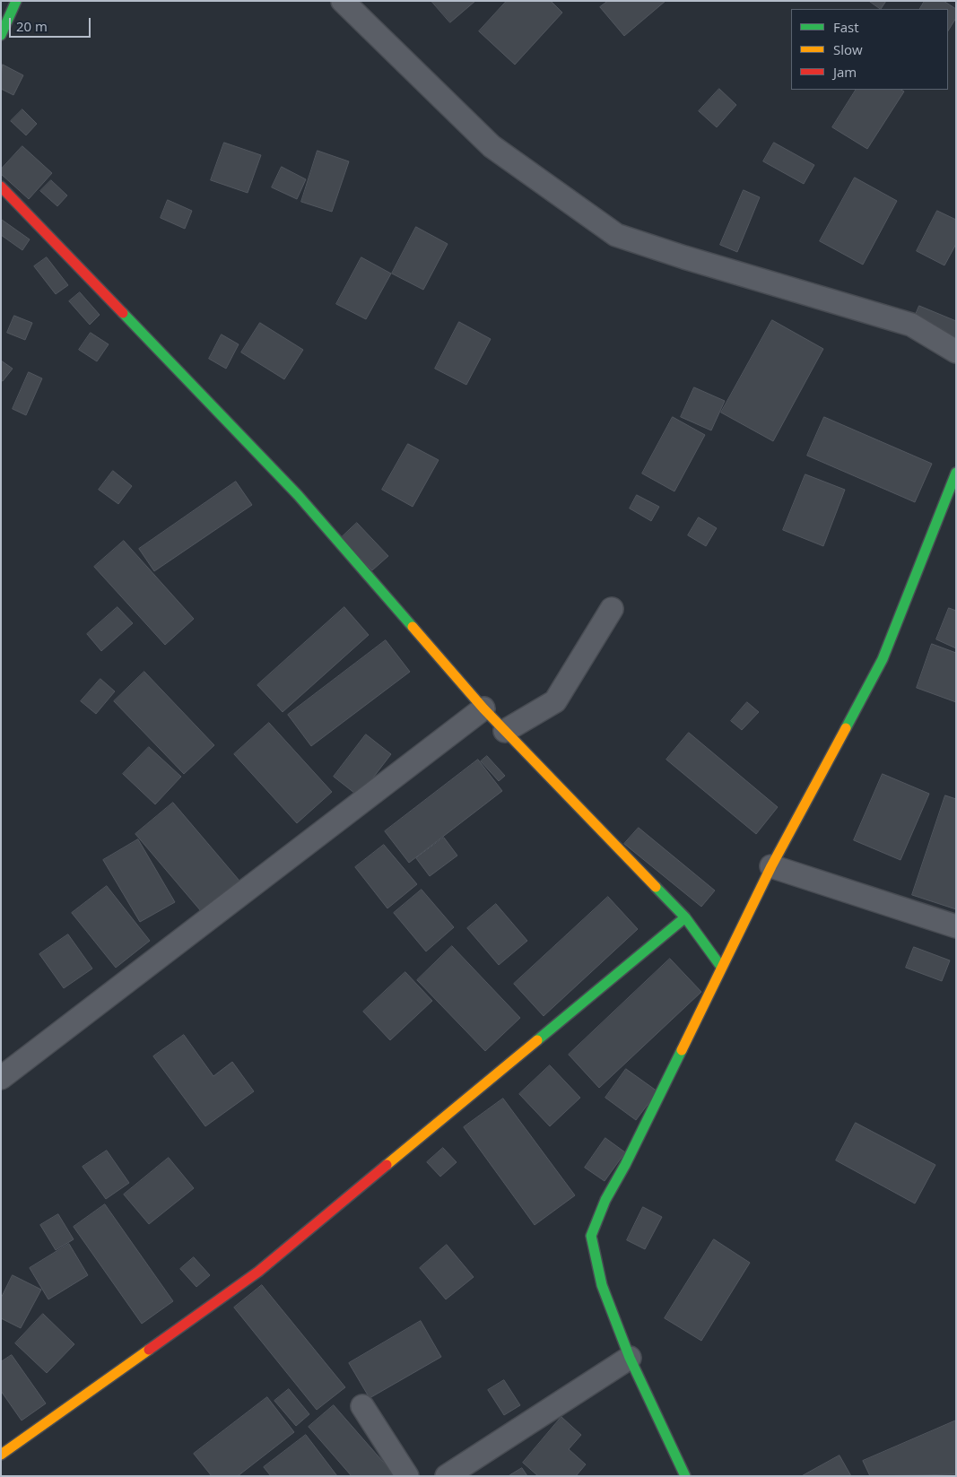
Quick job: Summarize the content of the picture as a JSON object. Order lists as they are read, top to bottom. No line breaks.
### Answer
{"legend":["Fast","Slow","Jam"],"scale_bar":"20 m"}
